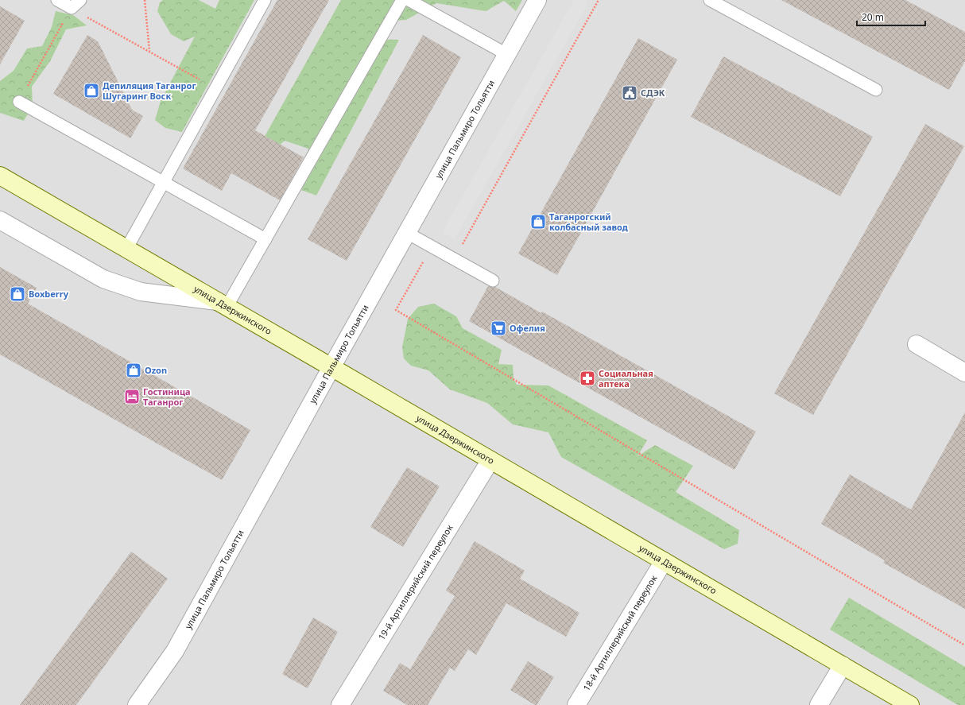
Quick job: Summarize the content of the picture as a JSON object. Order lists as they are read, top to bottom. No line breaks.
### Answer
{"streets":{"main road":["улица Дзержинского"],"street":["улица Пальмиро Тольятти","19-й Артиллерийский переулок","18-й Артиллерийский переулок"]},"crossings":[["улица Пальмиро Тольятти","улица Дзержинского"],["улица Дзержинского","19-й Артиллерийский переулок"],["улица Дзержинского","18-й Артиллерийский переулок"]],"places":{"shop":["Депиляция Таганрог Шугаринг Воск","Таганрогский колбасный завод","Boxberry","Ozon"],"public building":["СДЭК"],"supermarket":["Офелия"],"pharmacy":["Социальная аптека"],"hotel":["Гостиница Таганрог"]},"scale_bar":"20 m"}
